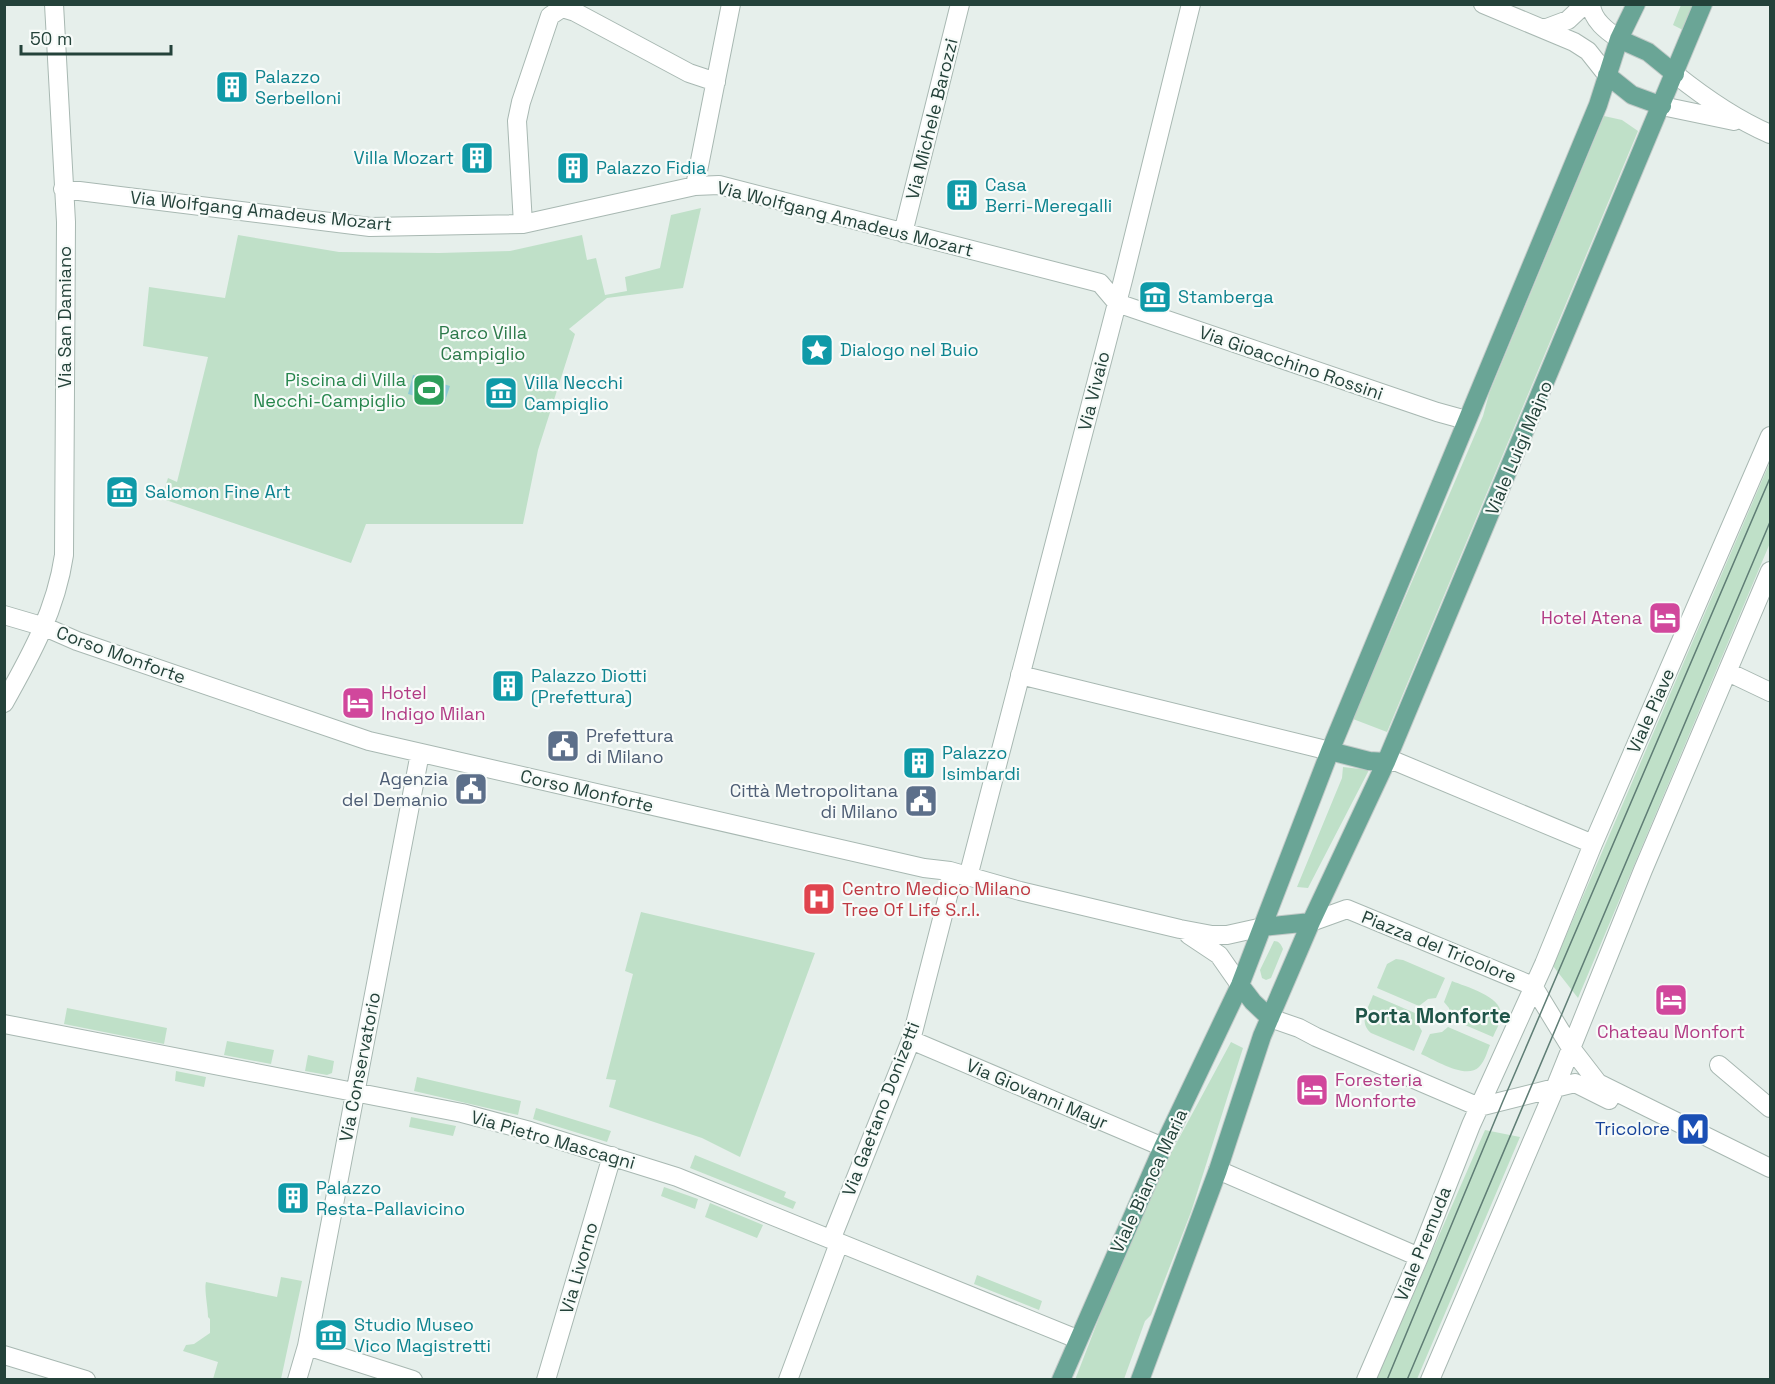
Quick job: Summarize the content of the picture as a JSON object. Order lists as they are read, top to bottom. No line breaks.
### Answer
{"streets":{"main road":["Viale Luigi Majno","Piazza del Tricolore","Viale Bianca Maria"],"street":["Via Michele Barozzi","Via Wolfgang Amadeus Mozart","Via San Damiano","Via Gioacchino Rossini","Via Vivaio","Corso Monforte","Viale Piave","Via Conservatorio","Via Giovanni Mayr","Via Gaetano Donizetti","Via Pietro Mascagni","Viale Premuda","Via Livorno"]},"crossings":[["Via Michele Barozzi","Via Wolfgang Amadeus Mozart"],["Via Wolfgang Amadeus Mozart","Via San Damiano"],["Via Wolfgang Amadeus Mozart","Via Gioacchino Rossini"],["Via Wolfgang Amadeus Mozart","Via Vivaio"],["Via San Damiano","Corso Monforte"],["Via Gioacchino Rossini","Via Vivaio"],["Via Vivaio","Via Gaetano Donizetti"],["Viale Luigi Majno","Piazza del Tricolore"],["Corso Monforte","Piazza del Tricolore"],["Corso Monforte","Via Conservatorio"],["Corso Monforte","Via Gaetano Donizetti"],["Corso Monforte","Viale Bianca Maria"],["Viale Piave","Piazza del Tricolore"],["Piazza del Tricolore","Viale Premuda"],["Via Conservatorio","Via Pietro Mascagni"],["Via Giovanni Mayr","Via Gaetano Donizetti"],["Via Giovanni Mayr","Viale Bianca Maria"],["Via Gaetano Donizetti","Via Pietro Mascagni"],["Via Pietro Mascagni","Viale Bianca Maria"],["Via Pietro Mascagni","Via Livorno"]],"districts":["Porta Monforte"],"parks":["Parco Villa Campiglio"],"places":{"building":["Palazzo Serbelloni","Villa Mozart","Palazzo Fidia","Casa Berri-Meregalli","Palazzo Diotti (Prefettura)","Palazzo Isimbardi","Palazzo Resta-Pallavicino"],"museum":["Stamberga","Villa Necchi Campiglio","Salomon Fine Art","Studio Museo Vico Magistretti"],"place":["Dialogo nel Buio"],"sports":["Piscina di Villa Necchi-Campiglio"],"hotel":["Hotel Atena","Hotel Indigo Milan","Chateau Monfort","Foresteria Monforte"],"public building":["Prefettura di Milano","Agenzia del Demanio","Città Metropolitana di Milano"],"hospital":["Centro Medico Milano Tree Of Life S.r.l."],"metro station":["Tricolore"]},"scale_bar":"50 m"}
